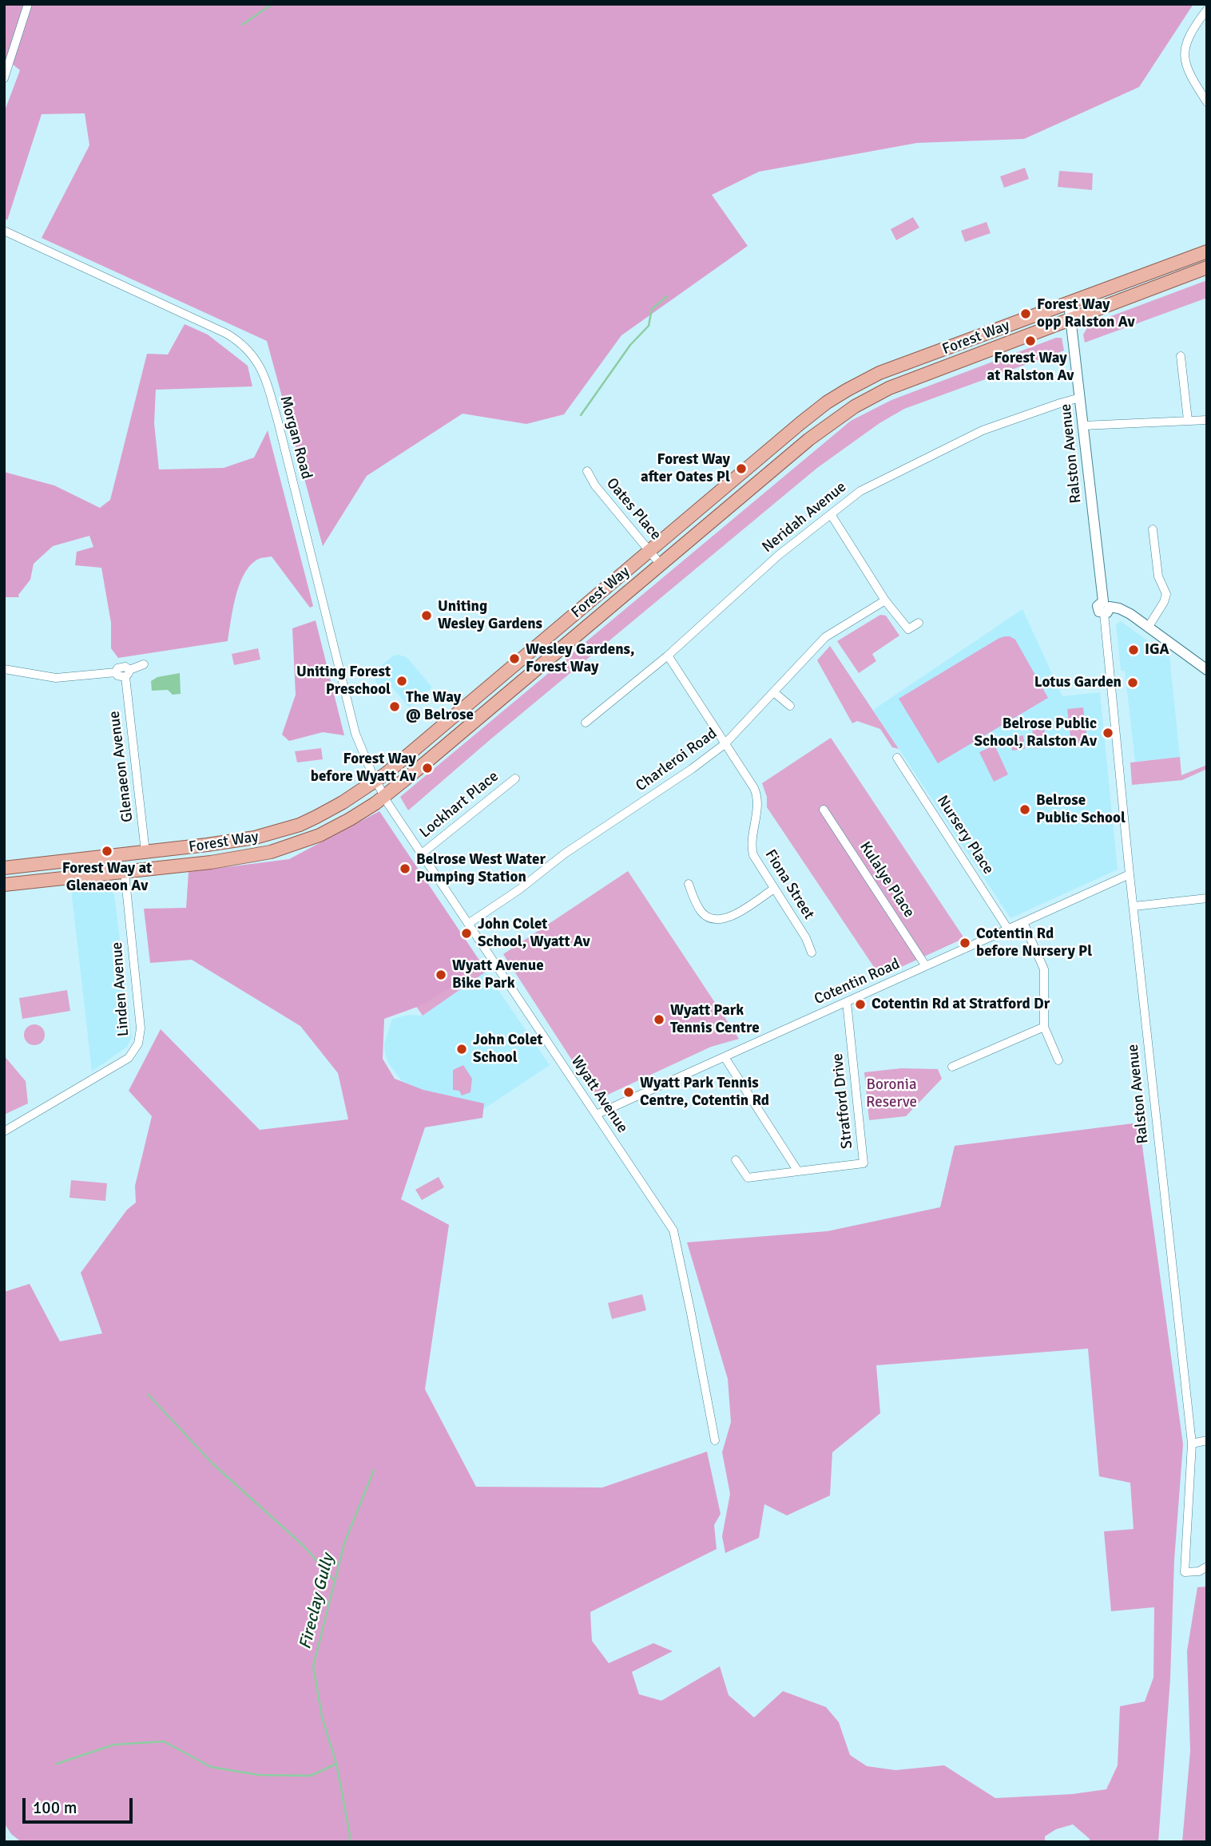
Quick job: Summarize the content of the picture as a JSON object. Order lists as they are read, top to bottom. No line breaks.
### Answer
{"streets":{"main road":["Forest Way"],"street":["Morgan Road","Ralston Avenue","Oates Place","Neridah Avenue","Charleroi Road","Glenaeon Avenue","Lockhart Place","Nursery Place","Kulalye Place","Fiona Street","Cotentin Road","Linden Avenue","Wyatt Avenue","Stratford Drive"]},"crossings":[["Forest Way","Morgan Road"],["Forest Way","Ralston Avenue"],["Forest Way","Oates Place"],["Forest Way","Glenaeon Avenue"],["Forest Way","Linden Avenue"],["Forest Way","Wyatt Avenue"],["Morgan Road","Wyatt Avenue"],["Ralston Avenue","Neridah Avenue"],["Ralston Avenue","Cotentin Road"],["Neridah Avenue","Fiona Street"],["Charleroi Road","Fiona Street"],["Charleroi Road","Wyatt Avenue"],["Lockhart Place","Wyatt Avenue"],["Nursery Place","Cotentin Road"],["Kulalye Place","Cotentin Road"],["Cotentin Road","Wyatt Avenue"],["Cotentin Road","Stratford Drive"]],"water":["Fireclay Gully"],"parks":["Boronia Reserve"],"places":["Forest Way opp Ralston Av","Forest Way at Ralston Av","Forest Way after Oates Pl","Uniting Wesley Gardens","IGA","Wesley Gardens, Forest Way","Uniting Forest Preschool","Lotus Garden","The Way @ Belrose","Belrose Public School, Ralston Av","Forest Way before Wyatt Av","Belrose Public School","Forest Way at Glenaeon Av","Belrose West Water Pumping Station","John Colet School, Wyatt Av","Cotentin Rd before Nursery Pl","Wyatt Avenue Bike Park","Cotentin Rd at Stratford Dr","Wyatt Park Tennis Centre","John Colet School","Wyatt Park Tennis Centre, Cotentin Rd"],"scale_bar":"100 m"}
